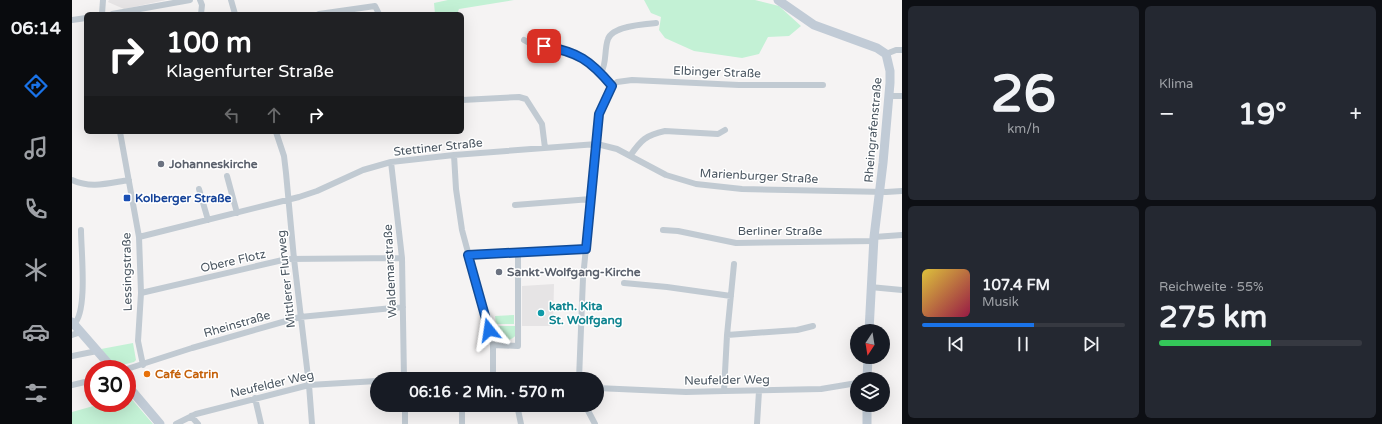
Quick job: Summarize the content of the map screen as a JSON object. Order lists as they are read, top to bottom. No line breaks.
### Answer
{"streets":{"street":["Elbinger Straße","Rheingrafenstraße","Stettiner Straße","Marienburger Straße","Berliner Straße","Obere Flotz","Waldemarstraße","Lessingstraße","Mittlerer Flurweg","Rheinstraße","Neufelder Weg"]},"crossings":[["Rheingrafenstraße","Marienburger Straße"],["Rheingrafenstraße","Berliner Straße"],["Stettiner Straße","Marienburger Straße"],["Stettiner Straße","Waldemarstraße"],["Stettiner Straße","Mittlerer Flurweg"],["Obere Flotz","Waldemarstraße"],["Obere Flotz","Lessingstraße"],["Obere Flotz","Mittlerer Flurweg"],["Waldemarstraße","Rheinstraße"],["Lessingstraße","Rheinstraße"],["Mittlerer Flurweg","Rheinstraße"],["Mittlerer Flurweg","Neufelder Weg"]],"places":{"other":["Johanneskirche","Sankt-Wolfgang-Kirche","kath. Kita St. Wolfgang","Café Catrin"],"transit":["Kolberger Straße"]},"north":"bottom","page":{"tabs":"06:14","tile":[["26","km/h"],"Klima",["Reichweite · 55%","275 km"]],"turn":["100 m","Klagenfurter Straße"],"heat":["−","19°","+"],"song":["107.4 FM","Musik"],"limit":"30","trip":"06:16 · 2 Min. · 570 m"}}
